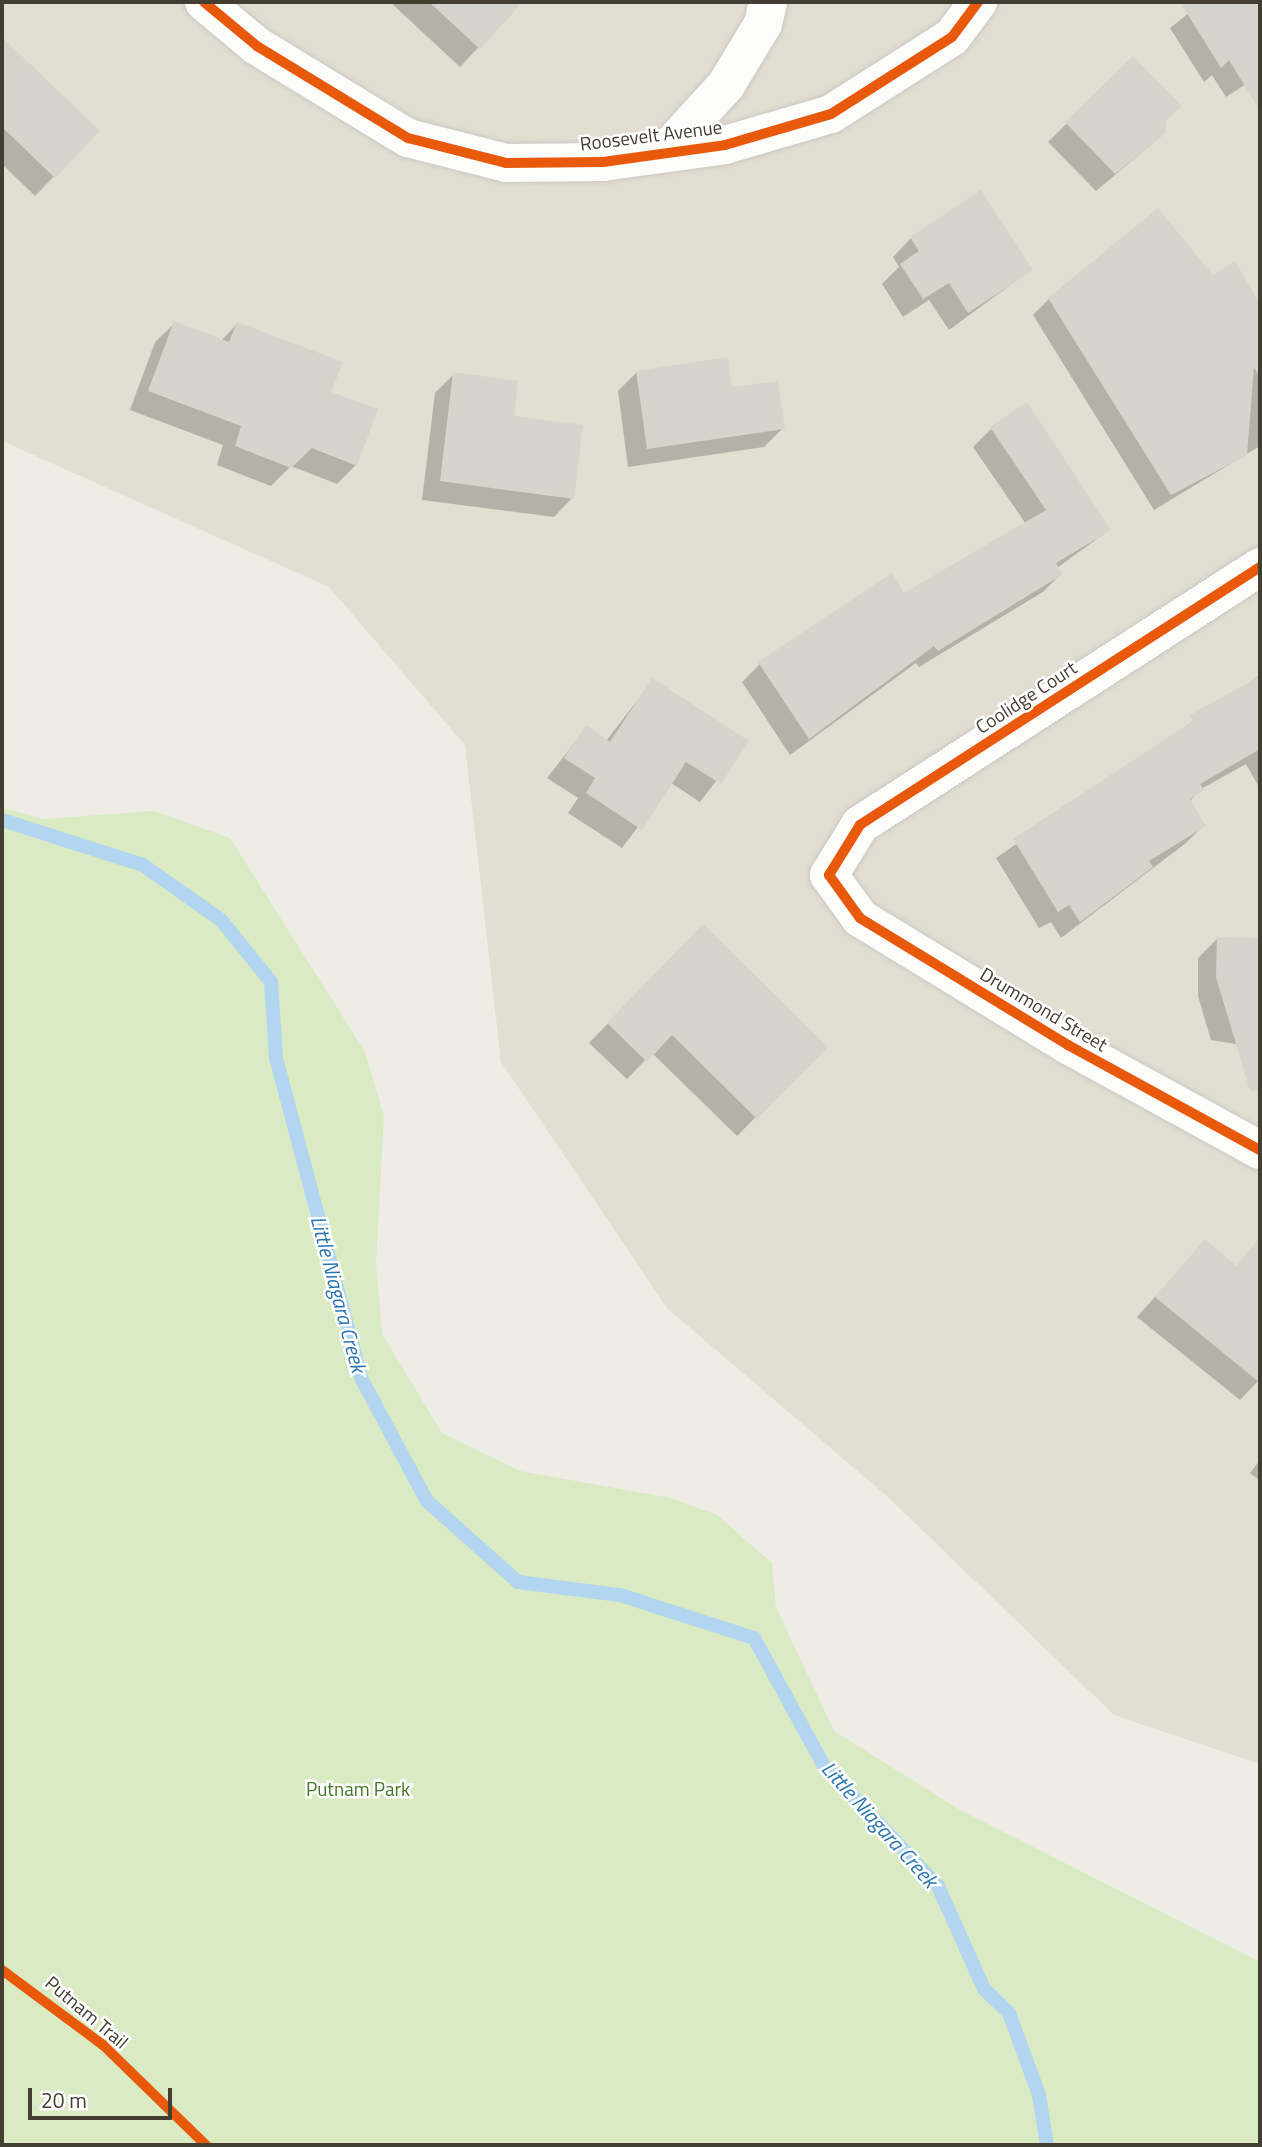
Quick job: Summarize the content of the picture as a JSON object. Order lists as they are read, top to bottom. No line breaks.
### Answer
{"streets":{"street":["Roosevelt Avenue","Coolidge Court","Drummond Street"],"cycle path":["Putnam Trail"]},"crossings":[["Coolidge Court","Drummond Street"]],"water":["Little Niagara Creek"],"parks":["Putnam Park"],"scale_bar":"20 m"}
